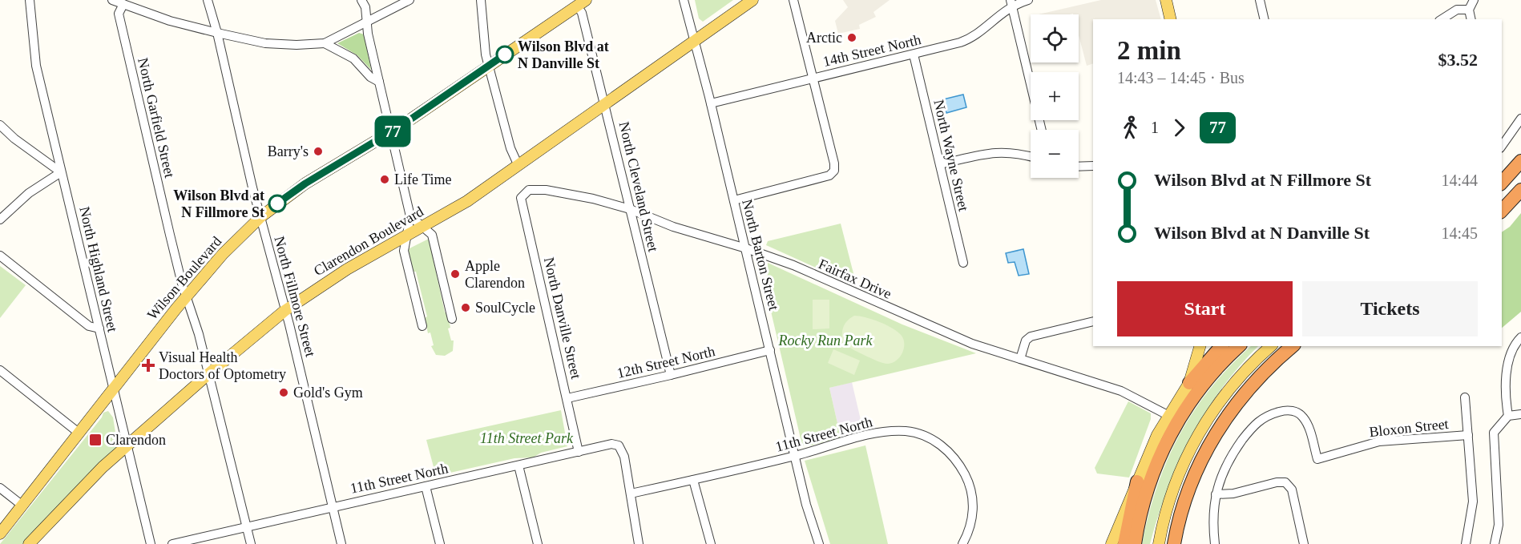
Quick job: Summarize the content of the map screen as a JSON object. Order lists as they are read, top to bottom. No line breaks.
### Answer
{"streets":{"main road":["Clarendon Boulevard","Wilson Boulevard"],"street":["14th Street North","North Garfield Street","North Wayne Street","North Cleveland Street","North Barton Street","North Highland Street","Fairfax Drive","North Fillmore Street","North Danville Street","12th Street North","Bloxon Street","11th Street North"]},"crossings":[["14th Street North","North Wayne Street"],["14th Street North","North Barton Street"],["North Garfield Street","Clarendon Boulevard"],["North Garfield Street","Wilson Boulevard"],["North Garfield Street","11th Street North"],["North Cleveland Street","Clarendon Boulevard"],["North Cleveland Street","Wilson Boulevard"],["North Cleveland Street","Fairfax Drive"],["North Cleveland Street","12th Street North"],["Clarendon Boulevard","North Barton Street"],["Clarendon Boulevard","North Highland Street"],["Clarendon Boulevard","North Fillmore Street"],["North Barton Street","Fairfax Drive"],["North Barton Street","12th Street North"],["North Barton Street","11th Street North"],["North Highland Street","Wilson Boulevard"],["Wilson Boulevard","North Fillmore Street"],["Fairfax Drive","North Danville Street"],["North Fillmore Street","11th Street North"],["North Danville Street","12th Street North"],["North Danville Street","11th Street North"]],"parks":["Rocky Run Park","11th Street Park"],"places":{"other":["Arctic","Wilson Blvd at N Danville St","Barry's","Life Time","Wilson Blvd at N Fillmore St","Apple Clarendon","SoulCycle","Gold's Gym"],"health":["Visual Health Doctors of Optometry"],"transit":["Clarendon"]},"lines":["bus line 77"],"page":{"on_map":"77","map_buttons":["+","−"],"heading":["2 min","14:43 – 14:45 · Bus","$3.52"],"legs":["1","77"],"list":[{"name":"Wilson Blvd at N Fillmore St","value":"14:44"},{"name":"Wilson Blvd at N Danville St","value":"14:45"}],"buttons":["Start","Tickets"]}}
